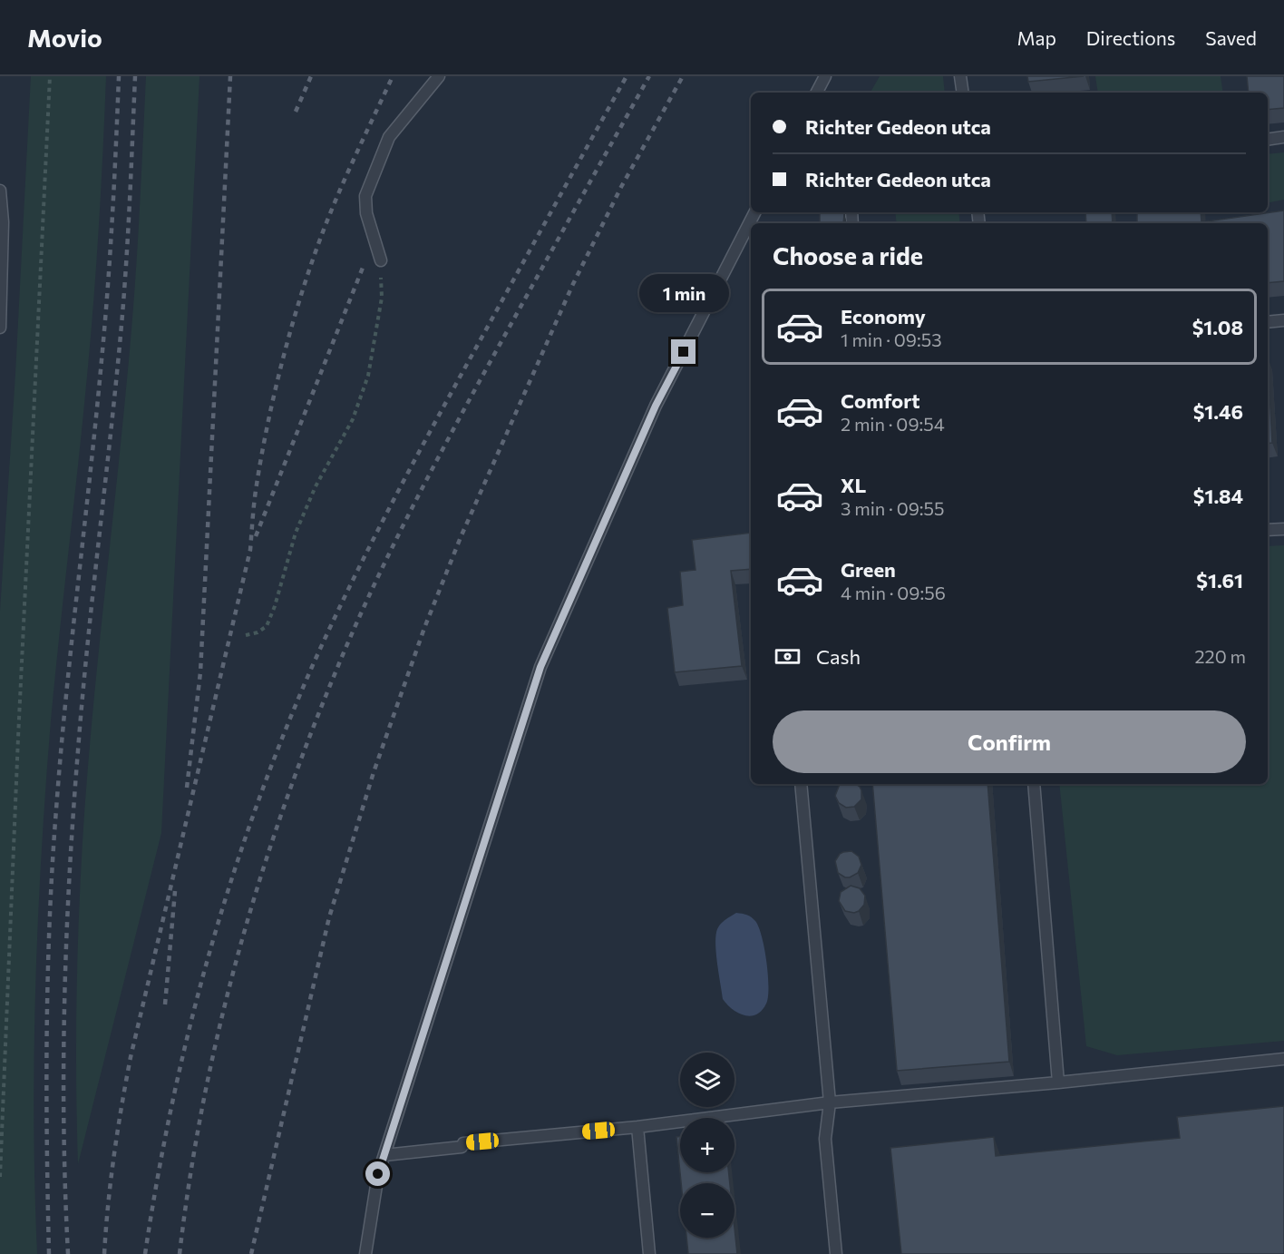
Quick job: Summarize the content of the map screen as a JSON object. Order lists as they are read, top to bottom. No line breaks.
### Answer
{"page":{"header":"Movio","nav":["Map","Directions","Saved"],"banner":["Richter Gedeon utca","Richter Gedeon utca"],"heading":"Choose a ride","bubble":"1 min","list":[{"name":"Economy","note":"1 min · 09:53","value":"$1.08"},{"name":"Comfort","note":"2 min · 09:54","value":"$1.46"},{"name":"XL","note":"3 min · 09:55","value":"$1.84"},{"name":"Green","note":"4 min · 09:56","value":"$1.61"}],"pay":["Cash","220 m"],"buttons":"Confirm","map_buttons":["+","−"]}}
